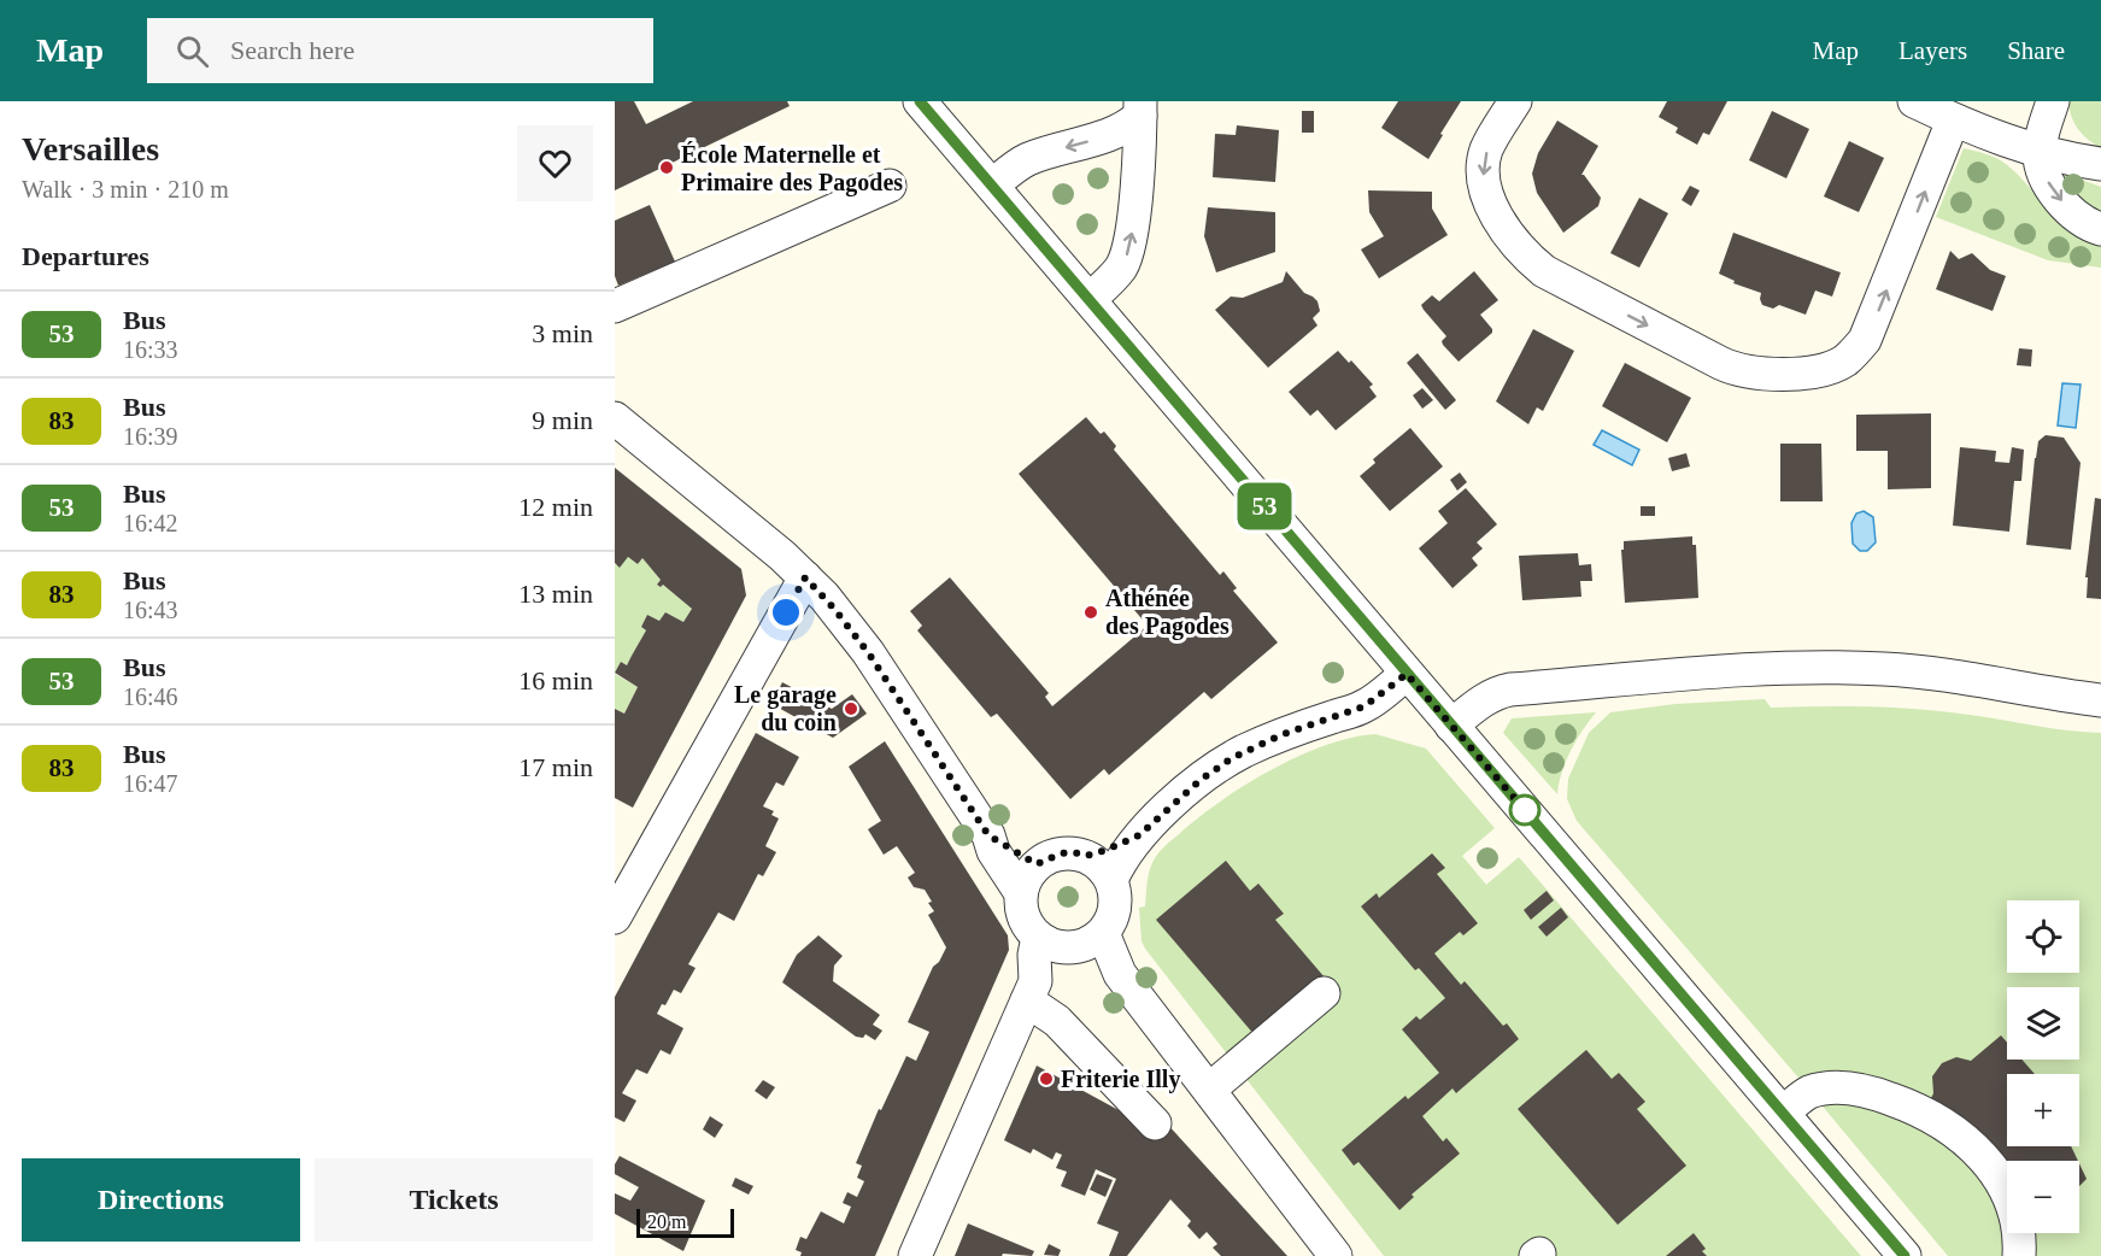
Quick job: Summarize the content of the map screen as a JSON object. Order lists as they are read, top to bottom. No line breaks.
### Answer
{"places":["École Maternelle et Primaire des Pagodes","Athénée des Pagodes","Le garage du coin","Friterie Illy"],"lines":["bus line 53"],"scale_bar":"20 m","page":{"header":"Map","search":"Search here","nav":["Map","Layers","Share"],"heading":[["Versailles","Walk · 3 min · 210 m"],"Departures"],"on_map":"53","list":[{"mark":"53","name":"Bus","note":"16:33","value":"3 min"},{"mark":"83","name":"Bus","note":"16:39","value":"9 min"},{"mark":"53","name":"Bus","note":"16:42","value":"12 min"},{"mark":"83","name":"Bus","note":"16:43","value":"13 min"},{"mark":"53","name":"Bus","note":"16:46","value":"16 min"},{"mark":"83","name":"Bus","note":"16:47","value":"17 min"}],"map_buttons":["+","−"],"buttons":["Directions","Tickets"],"scale":"20 m"}}
